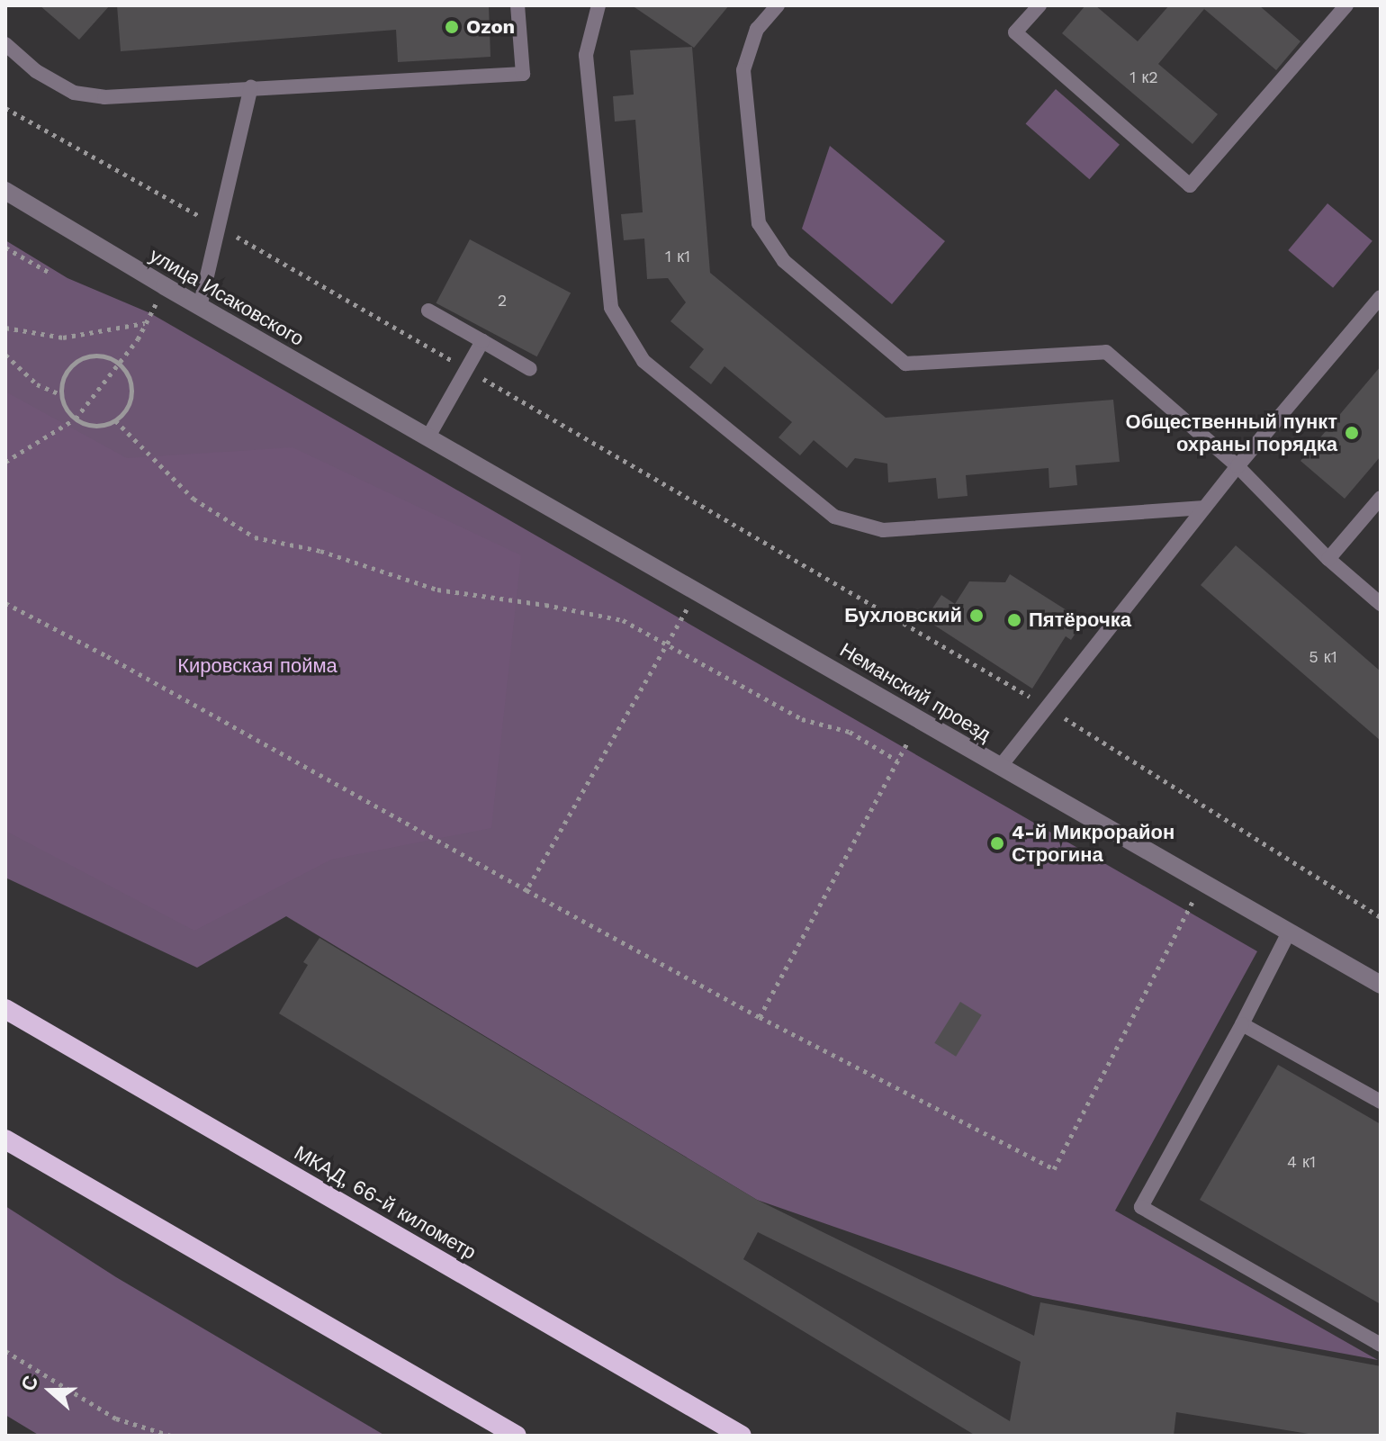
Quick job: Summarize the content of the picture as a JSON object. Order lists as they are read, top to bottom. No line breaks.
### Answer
{"streets":{"highway":["МКАД, 66-й километр"],"street":["улица Исаковского","Неманский проезд"]},"crossings":[["улица Исаковского","Неманский проезд"]],"parks":["Кировская пойма"],"places":["Ozon","Общественный пункт охраны порядка","Бухловский","Пятёрочка","4-й Микрорайон Строгина"],"house_numbers":["1 к2","1 к1","2","5 к1","4 к1"],"north":"left"}
